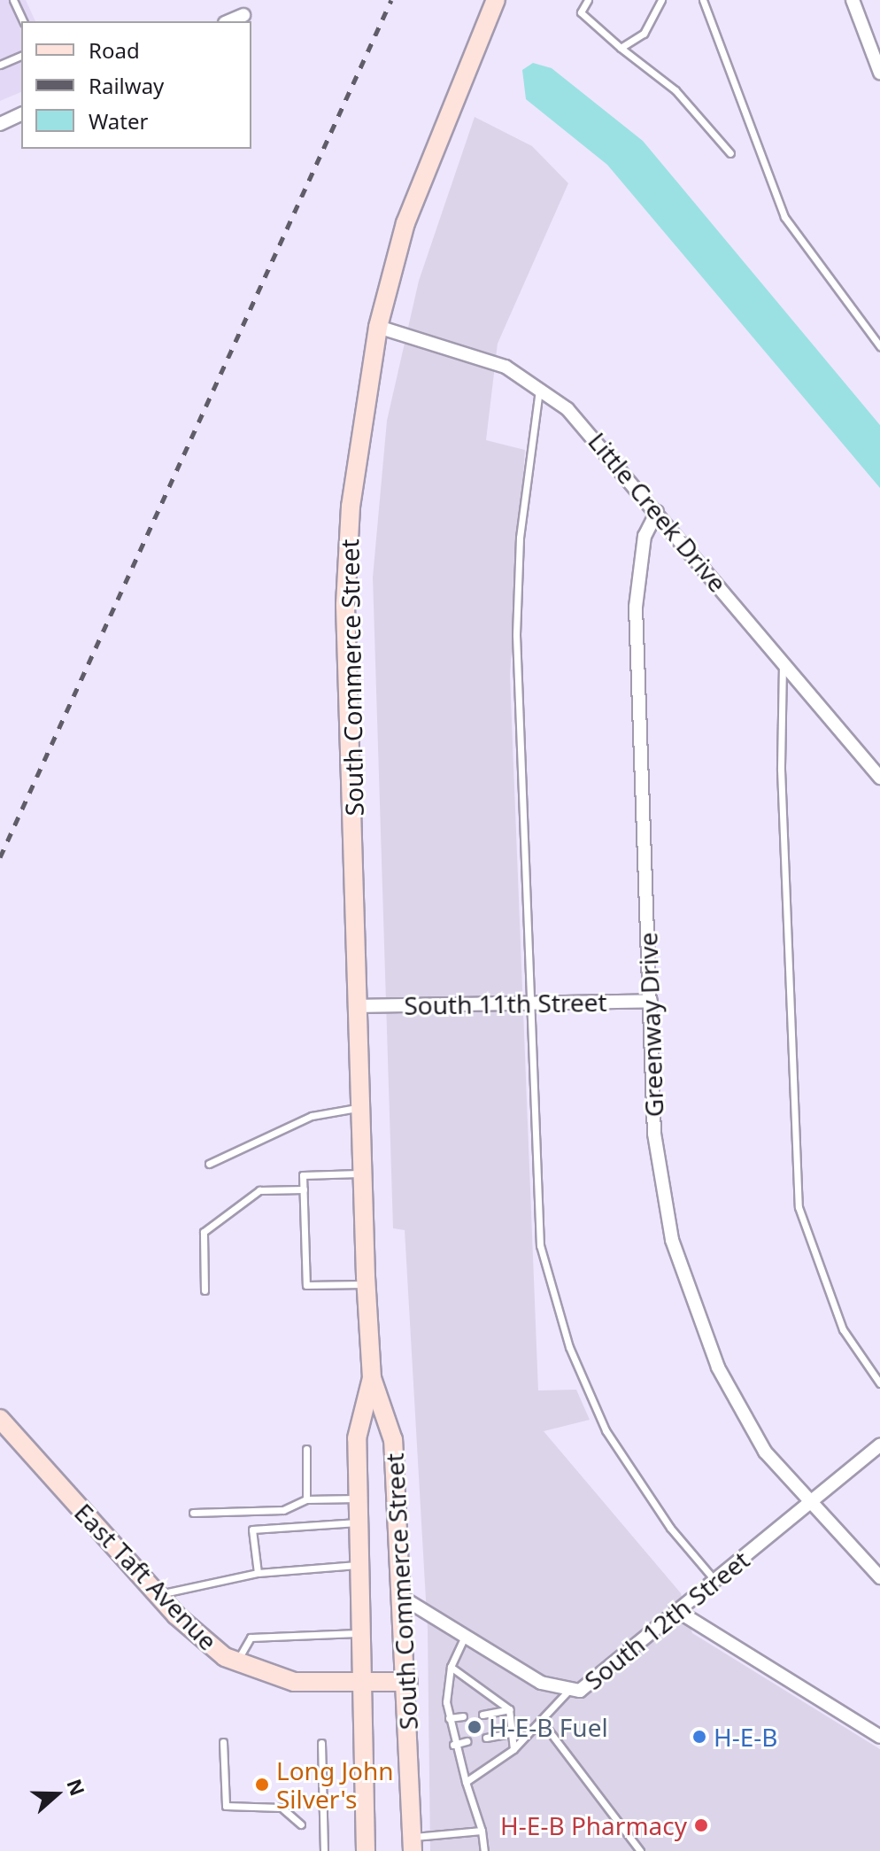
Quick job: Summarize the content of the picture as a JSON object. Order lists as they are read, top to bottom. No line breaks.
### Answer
{"streets":{"main road":["South Commerce Street","East Taft Avenue"],"street":["Little Creek Drive","South 11th Street","Greenway Drive","South 12th Street"]},"crossings":[["Little Creek Drive","South Commerce Street"],["Little Creek Drive","Greenway Drive"],["South Commerce Street","South 11th Street"],["South Commerce Street","East Taft Avenue"],["South Commerce Street","South 12th Street"],["South 11th Street","Greenway Drive"],["Greenway Drive","South 12th Street"]],"places":["H-E-B Fuel","H-E-B","Long John Silver's","H-E-B Pharmacy"],"legend":["Road","Railway","Water"],"north":"right"}
